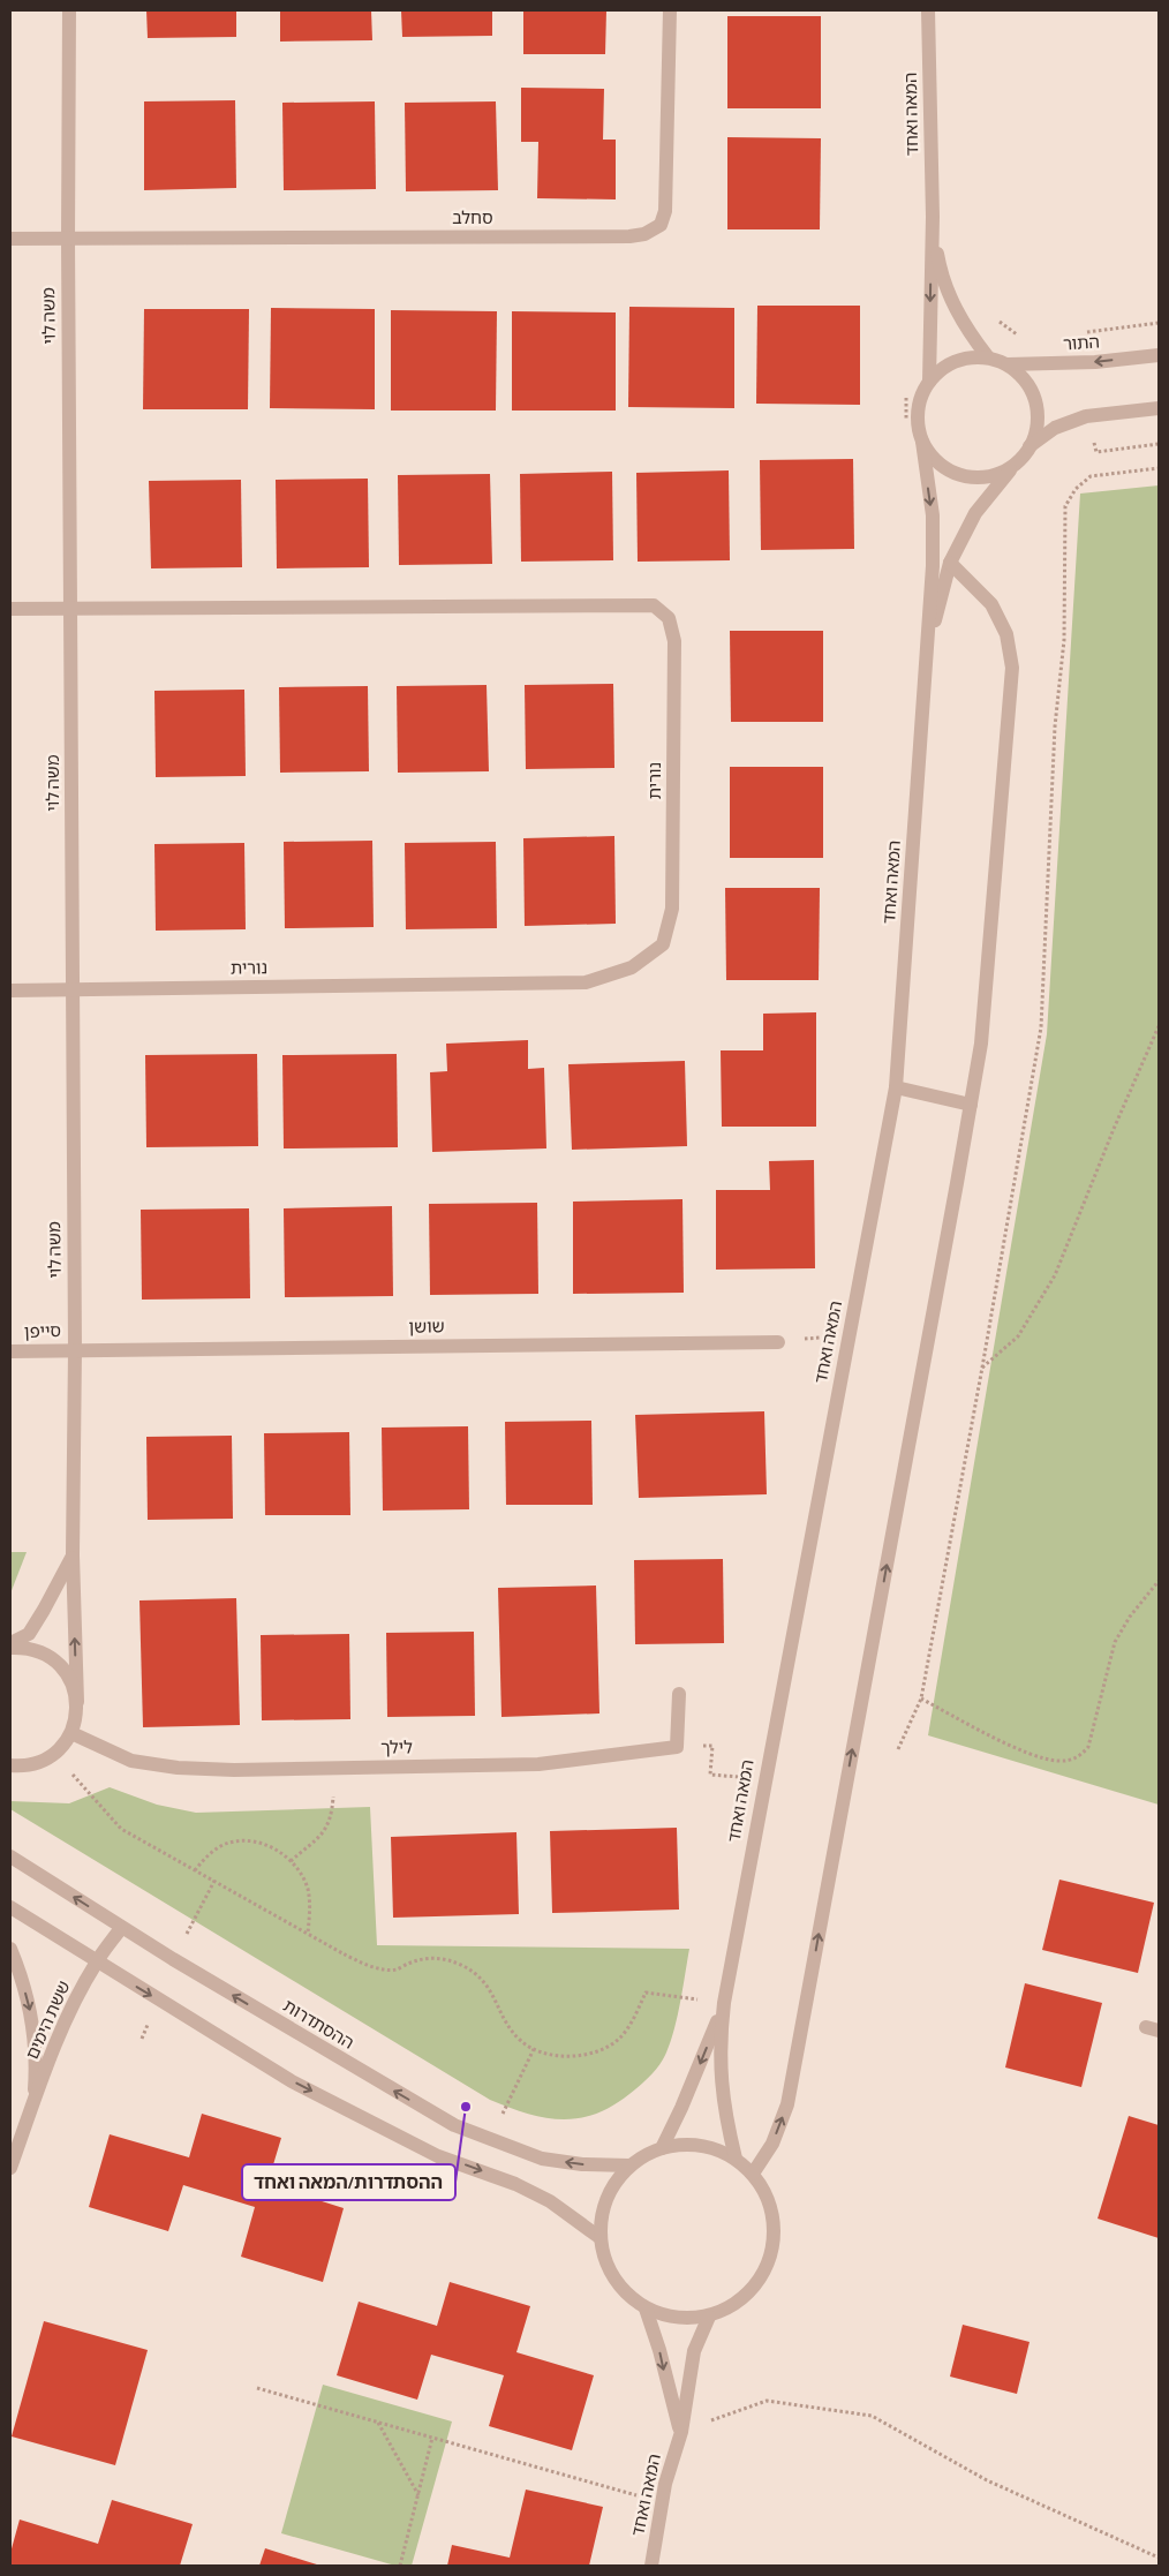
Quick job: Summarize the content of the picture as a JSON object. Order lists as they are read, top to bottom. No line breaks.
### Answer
{"streets":{"street":["המאה ואחד","סחלב","משה לוי","התור","נורית","שושן","סייפן","לילך","ששת הימים","ההסתדרות"]},"crossings":[["המאה ואחד","התור"],["המאה ואחד","ההסתדרות"],["סחלב","משה לוי"],["משה לוי","נורית"],["משה לוי","שושן"],["משה לוי","סייפן"],["משה לוי","לילך"],["שושן","סייפן"],["ששת הימים","ההסתדרות"]],"places":["ההסתדרות/המאה ואחד"]}
